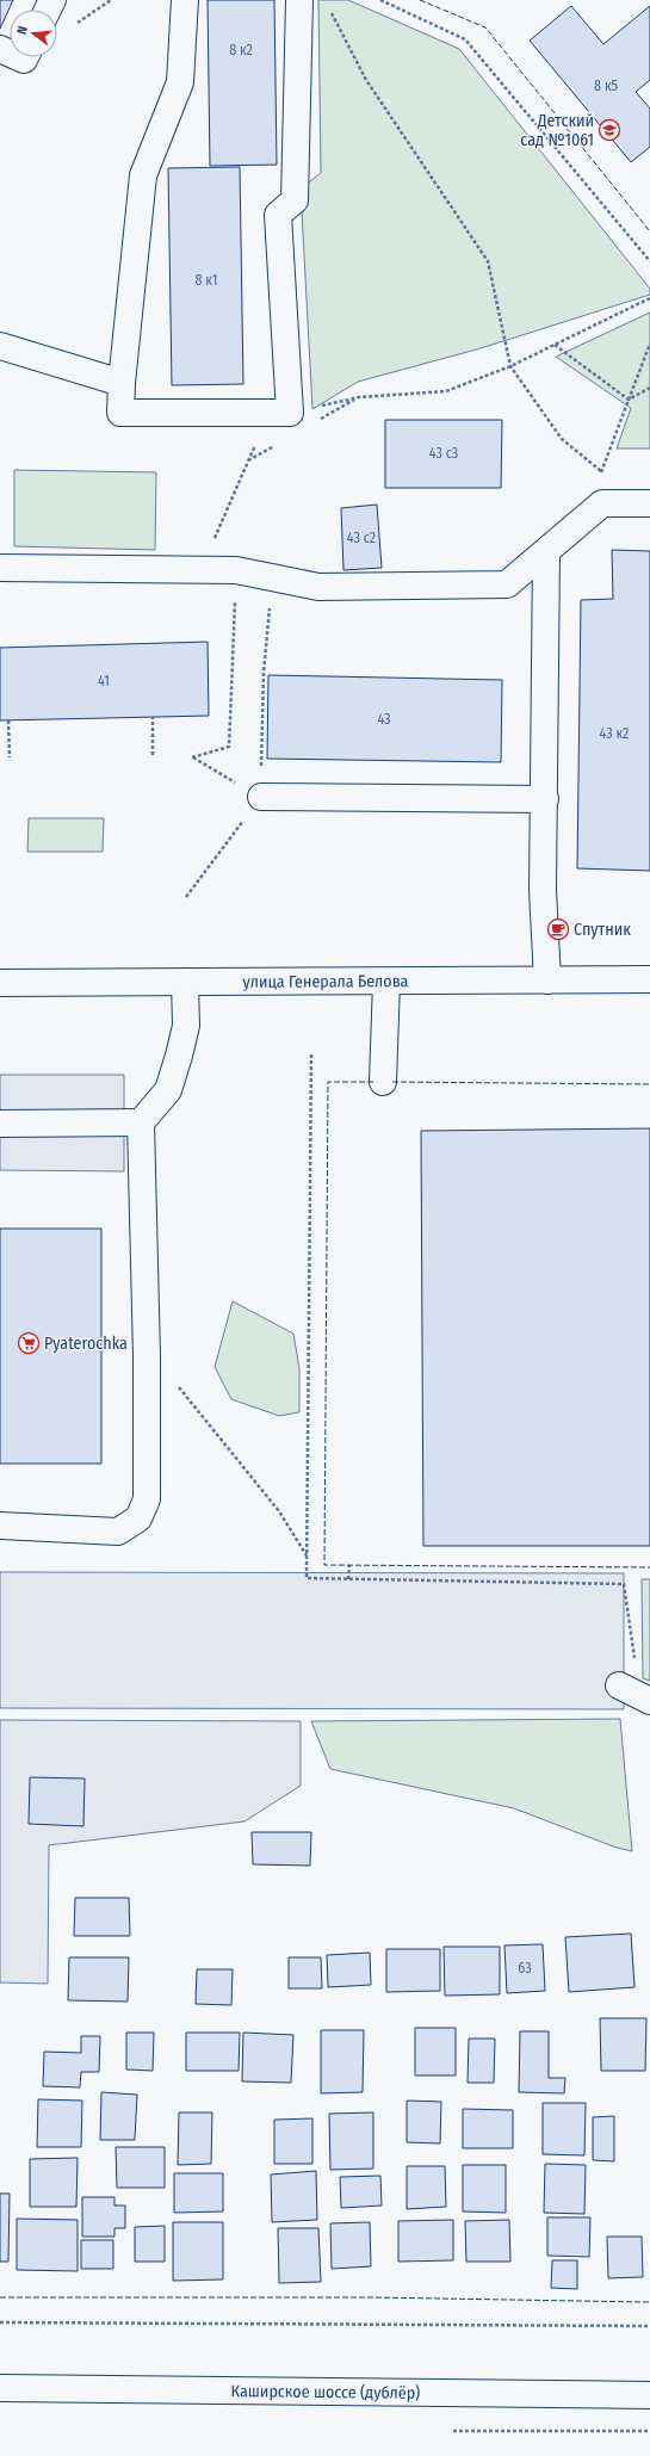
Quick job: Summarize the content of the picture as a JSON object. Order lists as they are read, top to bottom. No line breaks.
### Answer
{"streets":{"street":["улица Генерала Белова","Каширское шоссе (дублёр)"]},"places":{"school or university":["Детский сад №1061"],"cafe":["Спутник"],"supermarket":["Pyaterochka"]},"house_numbers":["8 к2","8 к5","8 к1","43 с3","43 с2","41","43","43 к2","63"],"north":"left"}
